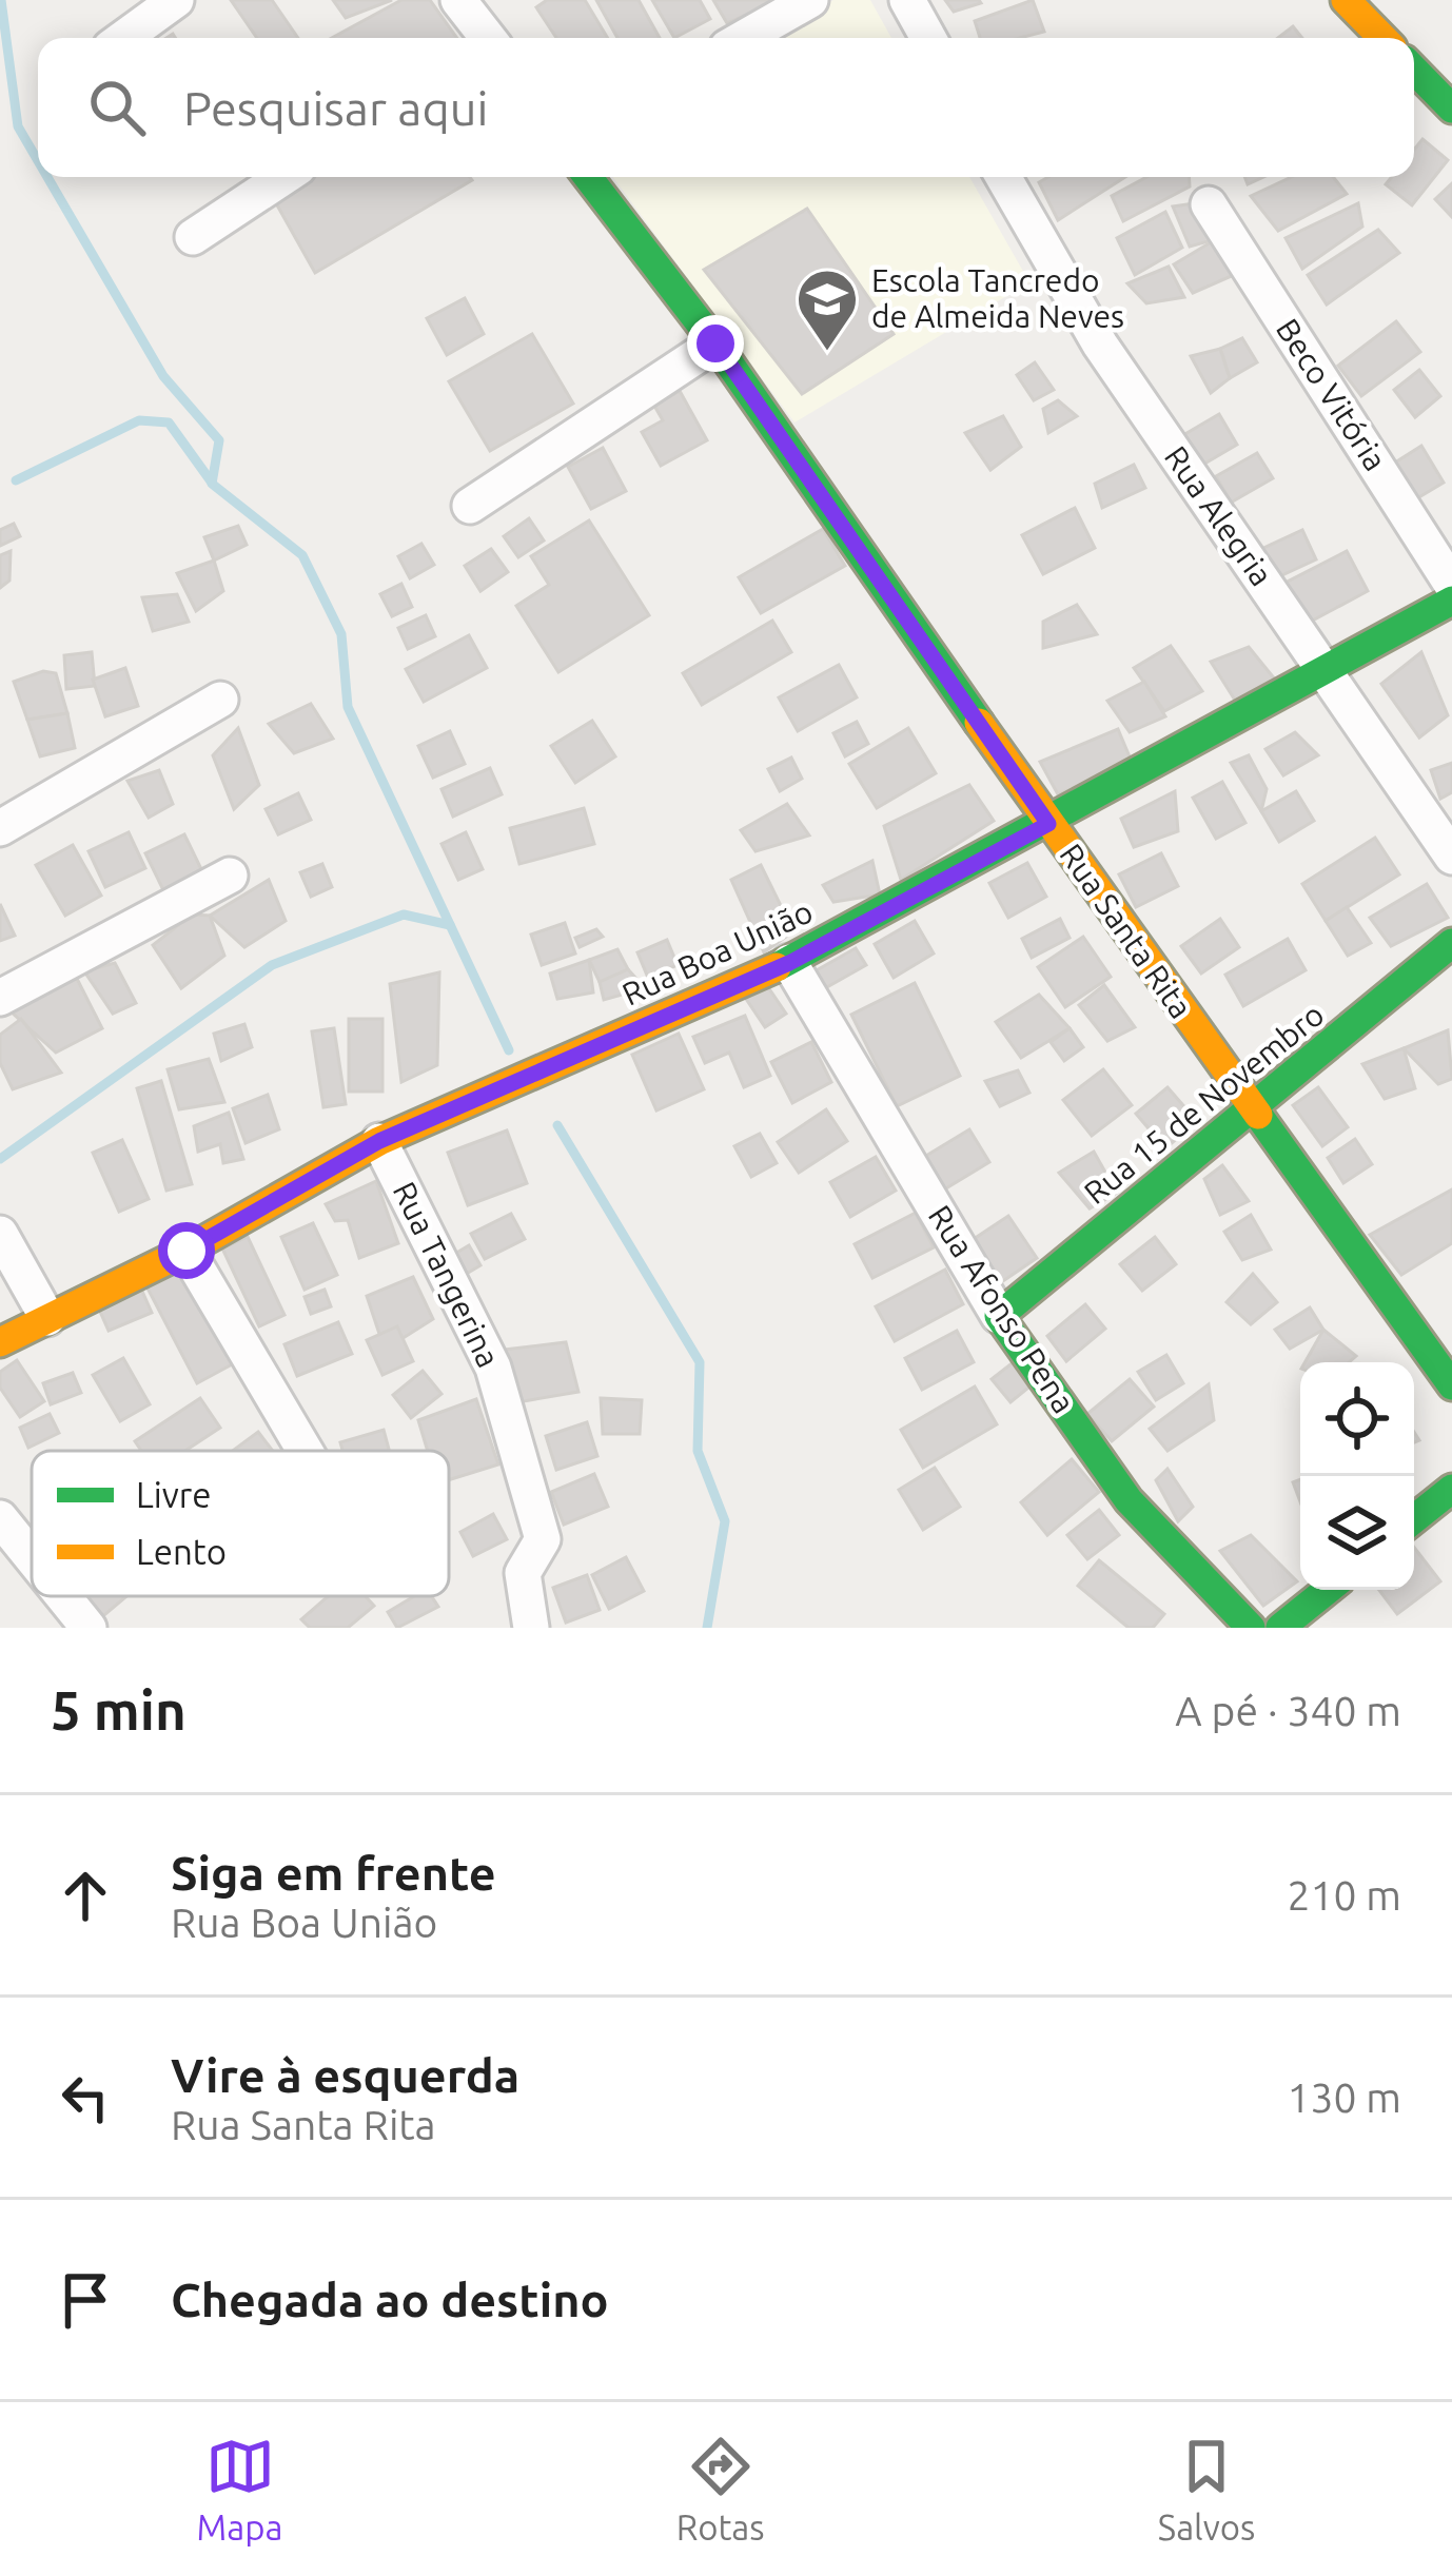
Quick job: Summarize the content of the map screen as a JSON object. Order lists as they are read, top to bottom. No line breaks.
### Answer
{"streets":{"street":["Beco Vitória","Rua Alegria","Rua Santa Rita","Rua Boa União","Rua 15 de Novembro","Rua Tangerina","Rua Afonso Pena"]},"crossings":[["Rua Alegria","Rua Boa União"],["Rua Santa Rita","Rua Boa União"],["Rua Santa Rita","Rua 15 de Novembro"],["Rua Boa União","Rua Tangerina"],["Rua Boa União","Rua Afonso Pena"],["Rua 15 de Novembro","Rua Afonso Pena"]],"places":{"school or university":["Escola Tancredo de Almeida Neves"]},"legend":["Livre","Lento"],"page":{"search":"Pesquisar aqui","heading":["5 min","A pé · 340 m"],"list":[["Siga em frente","Rua Boa União","210 m"],["Vire à esquerda","Rua Santa Rita","130 m"],"Chegada ao destino"],"nav":["Mapa","Rotas","Salvos"]}}
